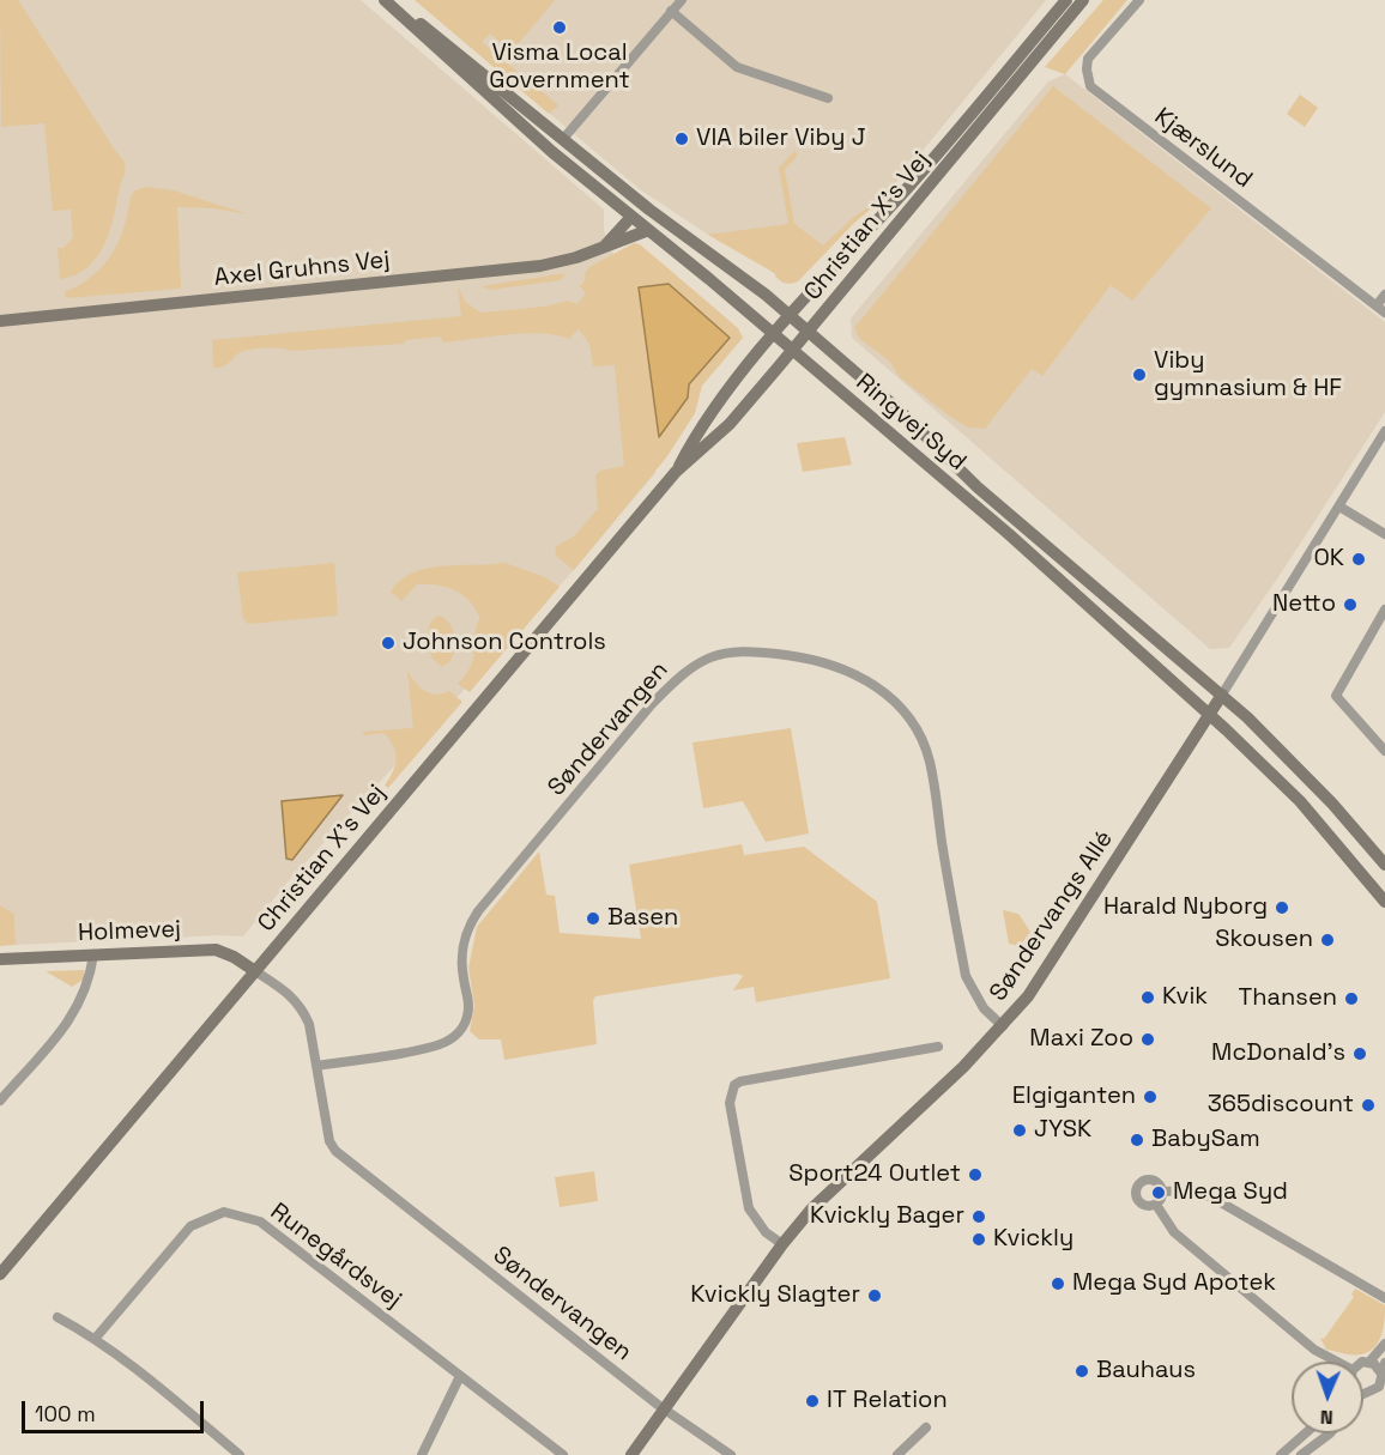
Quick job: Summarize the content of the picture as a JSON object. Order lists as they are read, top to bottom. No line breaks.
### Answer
{"streets":{"main road":["Christian X's Vej","Axel Gruhns Vej","Ringvej Syd","Søndervangs Allé","Holmevej"],"street":["Kjærslund","Søndervangen","Runegårdsvej"]},"crossings":[["Christian X's Vej","Ringvej Syd"],["Christian X's Vej","Søndervangen"],["Christian X's Vej","Holmevej"],["Axel Gruhns Vej","Ringvej Syd"],["Ringvej Syd","Søndervangs Allé"],["Søndervangen","Søndervangs Allé"],["Søndervangen","Holmevej"]],"places":["Visma Local Government","VIA biler Viby J","Viby gymnasium & HF","OK","Netto","Johnson Controls","Harald Nyborg","Basen","Skousen","Kvik","Thansen","Maxi Zoo","McDonald's","Elgiganten","365discount","JYSK","BabySam","Sport24 Outlet","Mega Syd","Kvickly Bager","Kvickly","Mega Syd Apotek","Kvickly Slagter","Bauhaus","IT Relation"],"scale_bar":"100 m","north":"bottom"}
